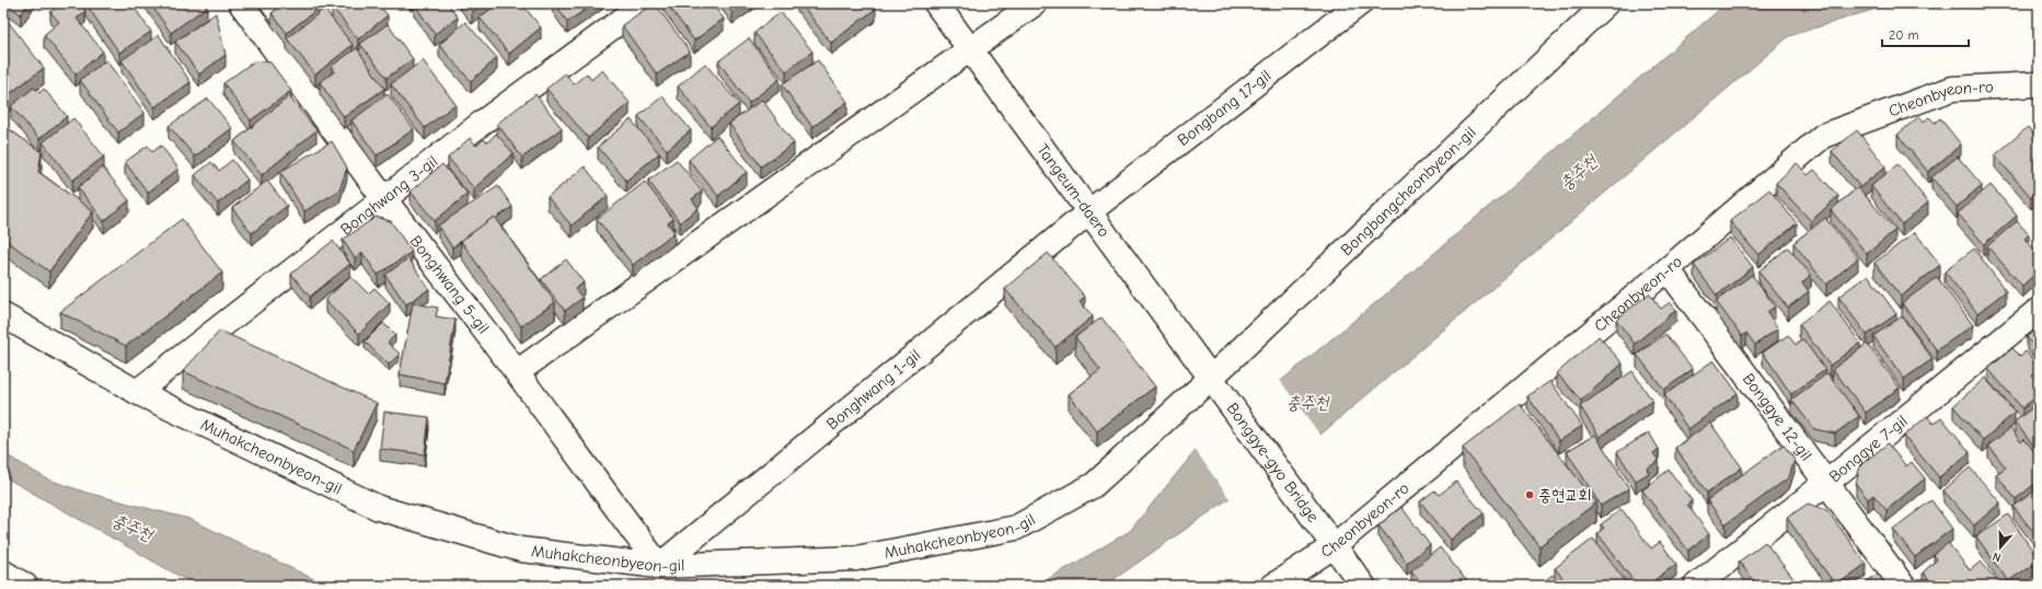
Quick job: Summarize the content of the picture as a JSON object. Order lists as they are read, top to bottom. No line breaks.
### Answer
{"streets":{"street":["Cheonbyeon-ro","Bongbang 17-gil","Tangeum-daero","Bongbangcheonbyeon-gil","Bonghwang 3-gil","Bonghwang 5-gil","Bonghwang 1-gil","Bonggye 12-gil","Bonggye 7-gil","Muhakcheonbyeon-gil","Bonggye-gyo Bridge"]},"crossings":[["Cheonbyeon-ro","Bonggye 12-gil"],["Cheonbyeon-ro","Bonggye-gyo Bridge"],["Bongbang 17-gil","Tangeum-daero"],["Bongbang 17-gil","Bonghwang 1-gil"],["Tangeum-daero","Bongbangcheonbyeon-gil"],["Tangeum-daero","Bonghwang 1-gil"],["Tangeum-daero","Muhakcheonbyeon-gil"],["Tangeum-daero","Bonggye-gyo Bridge"],["Bongbangcheonbyeon-gil","Muhakcheonbyeon-gil"],["Bongbangcheonbyeon-gil","Bonggye-gyo Bridge"],["Bonghwang 3-gil","Bonghwang 5-gil"],["Bonghwang 3-gil","Muhakcheonbyeon-gil"],["Bonghwang 5-gil","Bonghwang 1-gil"],["Bonghwang 5-gil","Muhakcheonbyeon-gil"],["Bonghwang 1-gil","Muhakcheonbyeon-gil"],["Bonggye 12-gil","Bonggye 7-gil"],["Muhakcheonbyeon-gil","Bonggye-gyo Bridge"]],"water":["충주천"],"places":["충현교회"],"scale_bar":"20 m","north":"bottom"}
